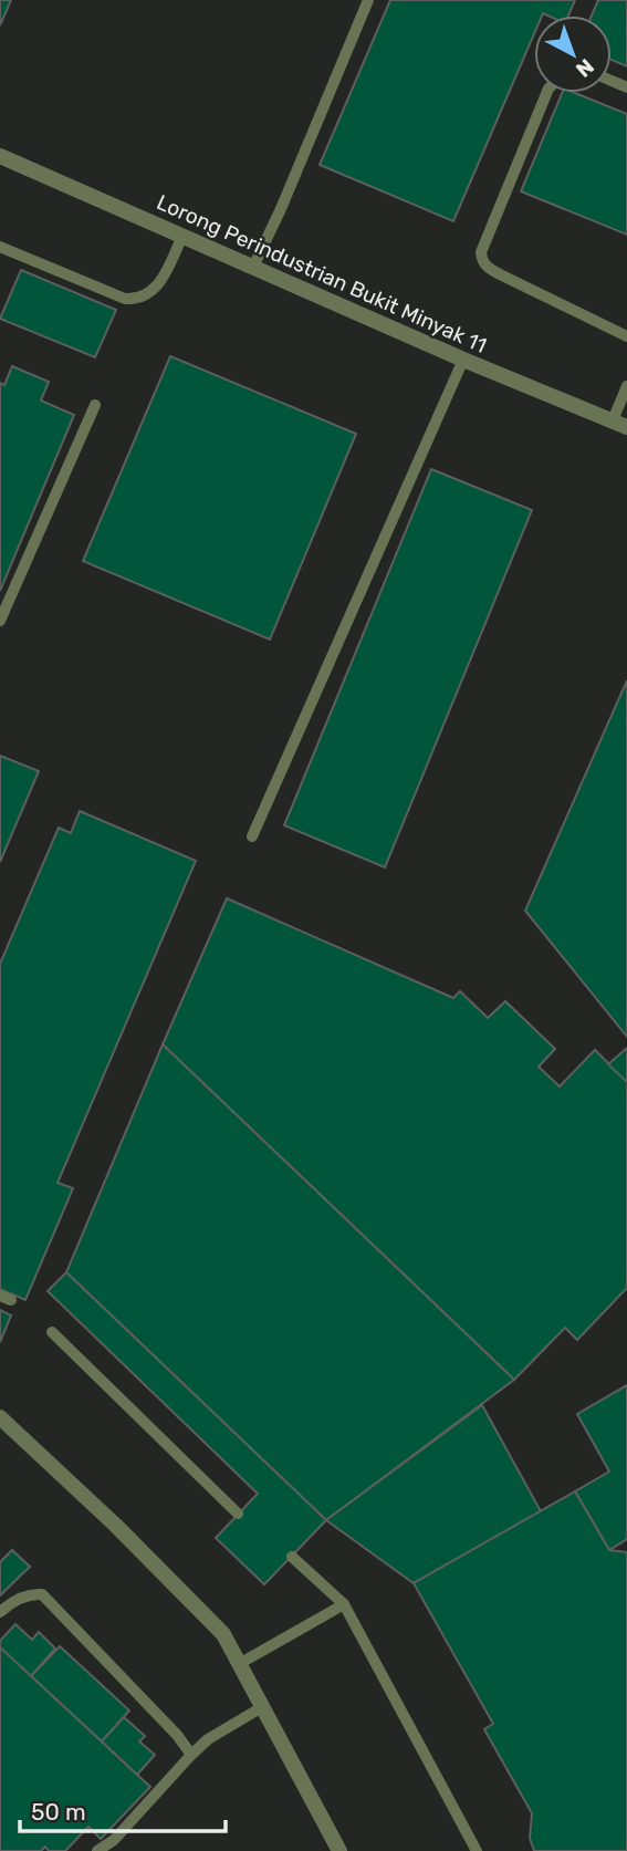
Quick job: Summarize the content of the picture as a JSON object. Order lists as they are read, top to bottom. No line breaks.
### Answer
{"streets":{"street":["Lorong Perindustrian Bukit Minyak 11"]},"scale_bar":"50 m","north":"bottom right"}
